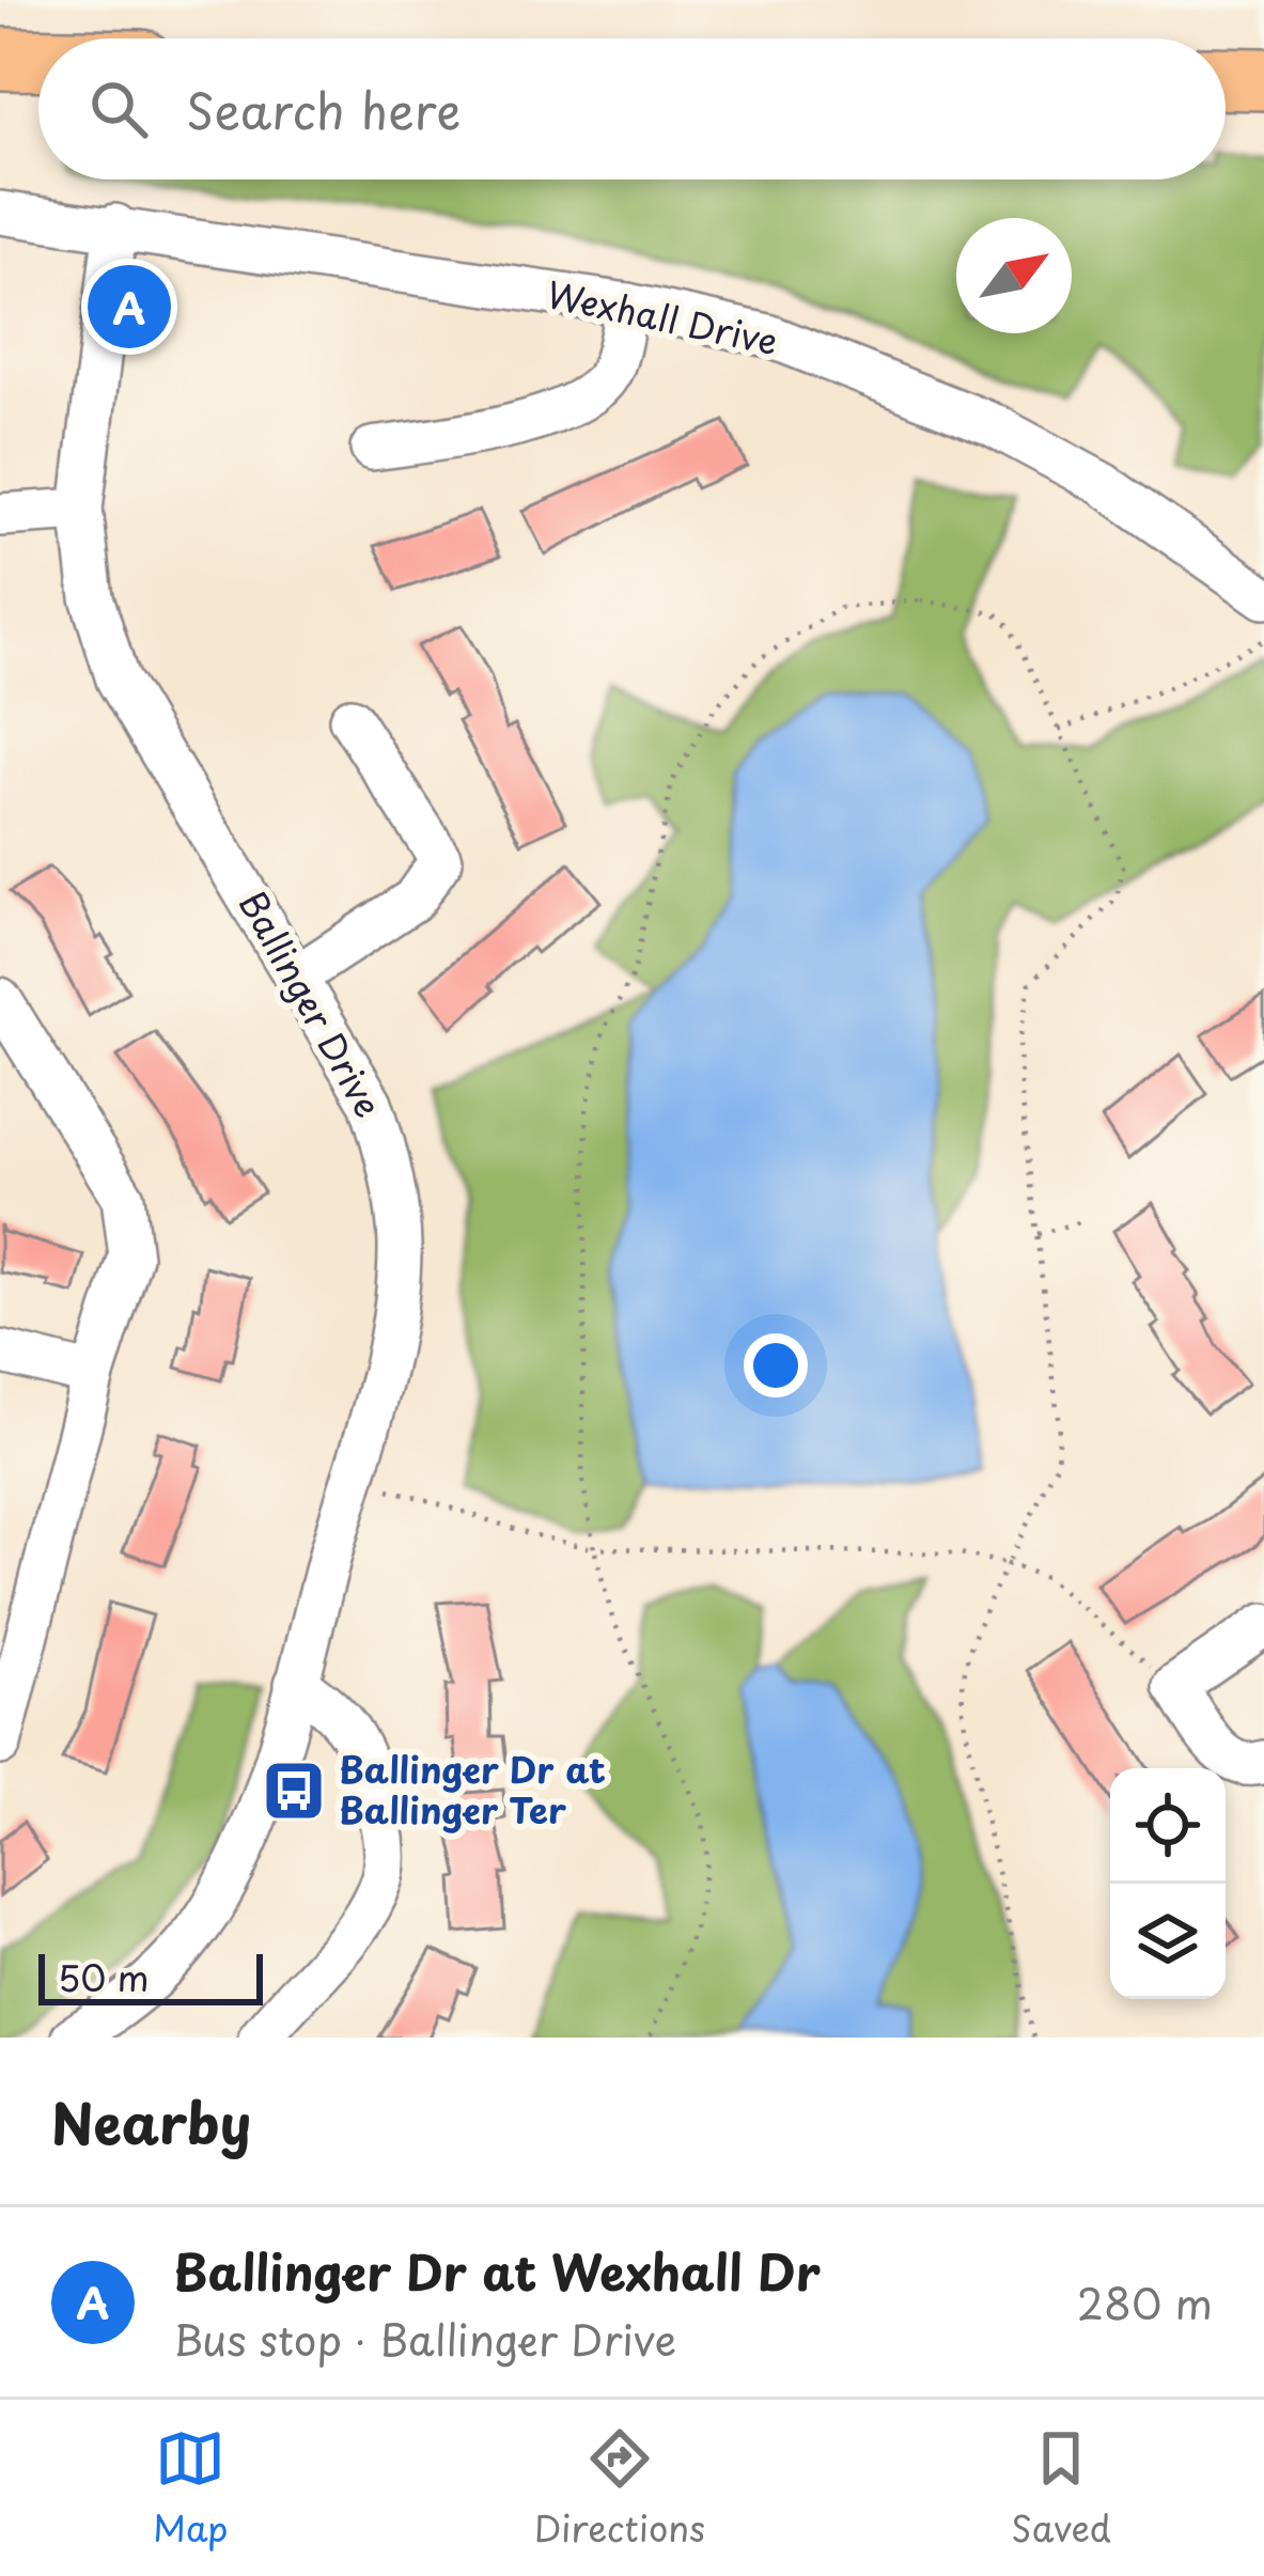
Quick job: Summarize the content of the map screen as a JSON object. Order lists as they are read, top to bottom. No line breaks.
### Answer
{"streets":{"street":["Wexhall Drive","Ballinger Drive"]},"crossings":[["Wexhall Drive","Ballinger Drive"]],"places":{"bus stop":["Ballinger Dr at Ballinger Ter"]},"scale_bar":"50 m","north":"top right","page":{"search":"Search here","pins":"A","scale":"50 m","heading":"Nearby","list":[{"mark":"A","name":"Ballinger Dr at Wexhall Dr","note":"Bus stop · Ballinger Drive","value":"280 m"}],"nav":["Map","Directions","Saved"]}}
